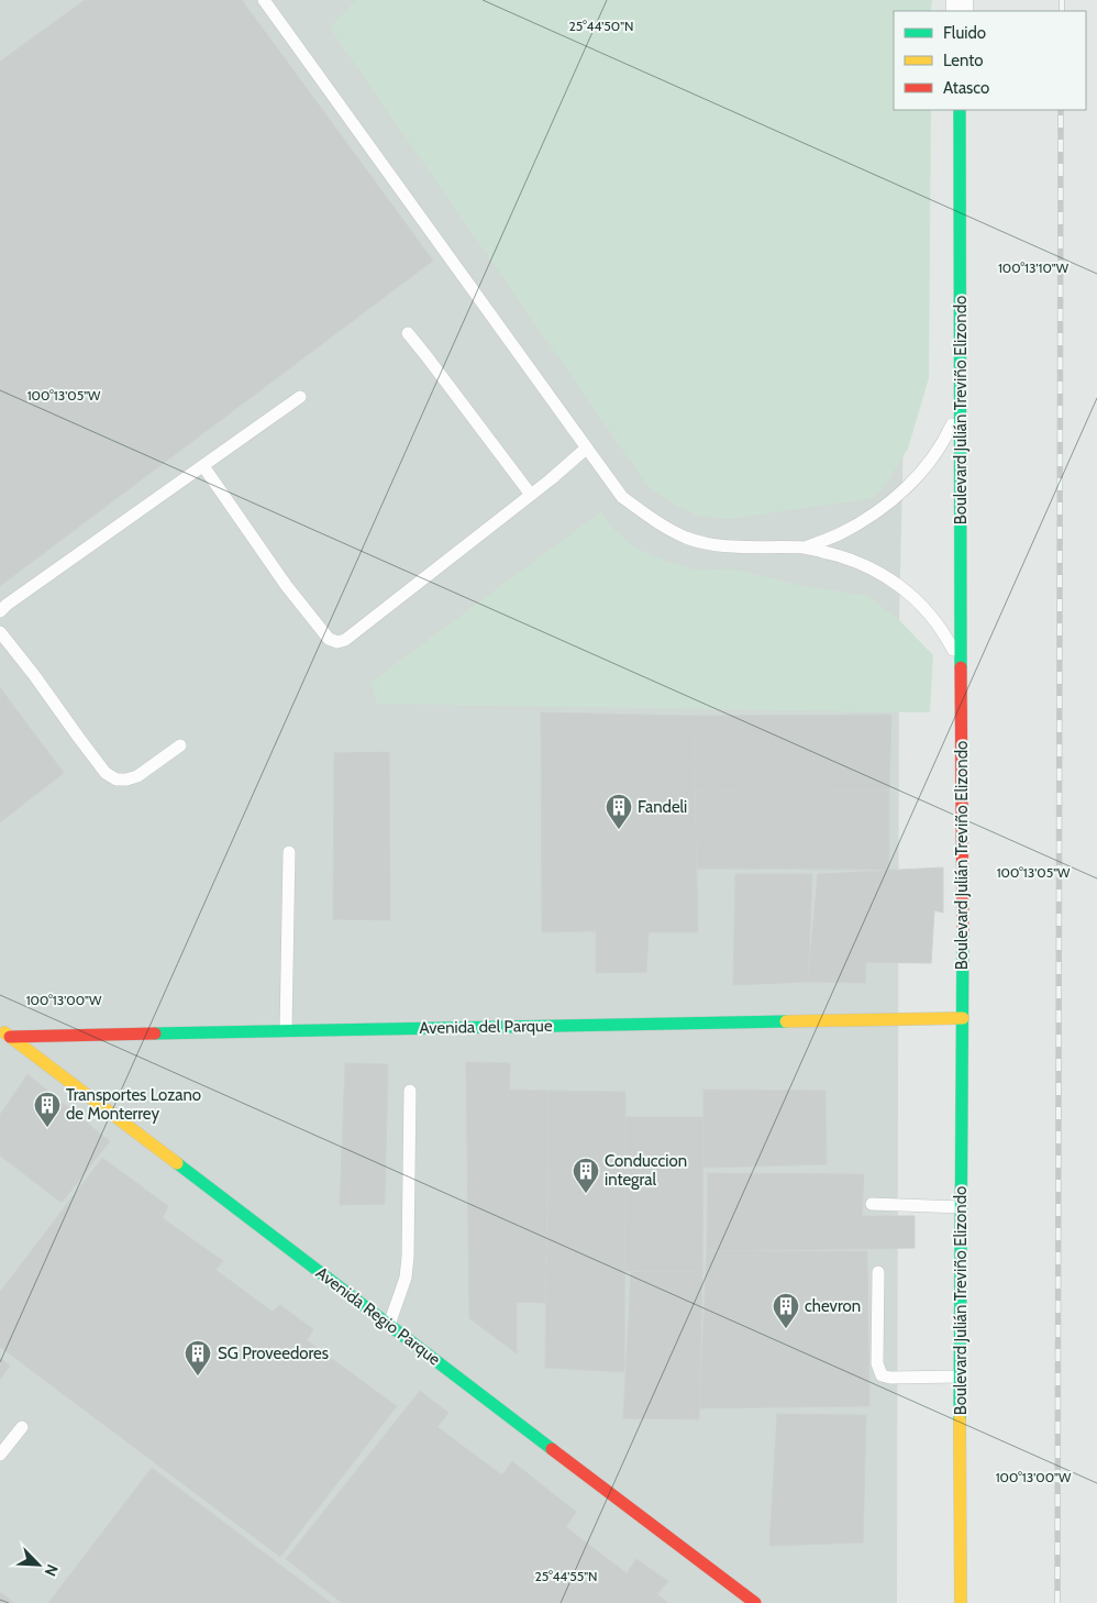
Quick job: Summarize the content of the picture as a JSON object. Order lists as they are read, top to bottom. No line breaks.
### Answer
{"streets":{"street":["Boulevard Julián Treviño Elizondo","Avenida del Parque","Avenida Regio Parque"]},"crossings":[["Boulevard Julián Treviño Elizondo","Avenida del Parque"],["Avenida del Parque","Avenida Regio Parque"]],"places":{"building":["Fandeli","Transportes Lozano de Monterrey","Conduccion integral","chevron","SG Proveedores"]},"legend":["Fluido","Lento","Atasco"],"north":"bottom right","coordinates":["25°44'50\"N","100°13'10\"W","100°13'05\"W","100°13'00\"W","25°44'55\"N"]}
